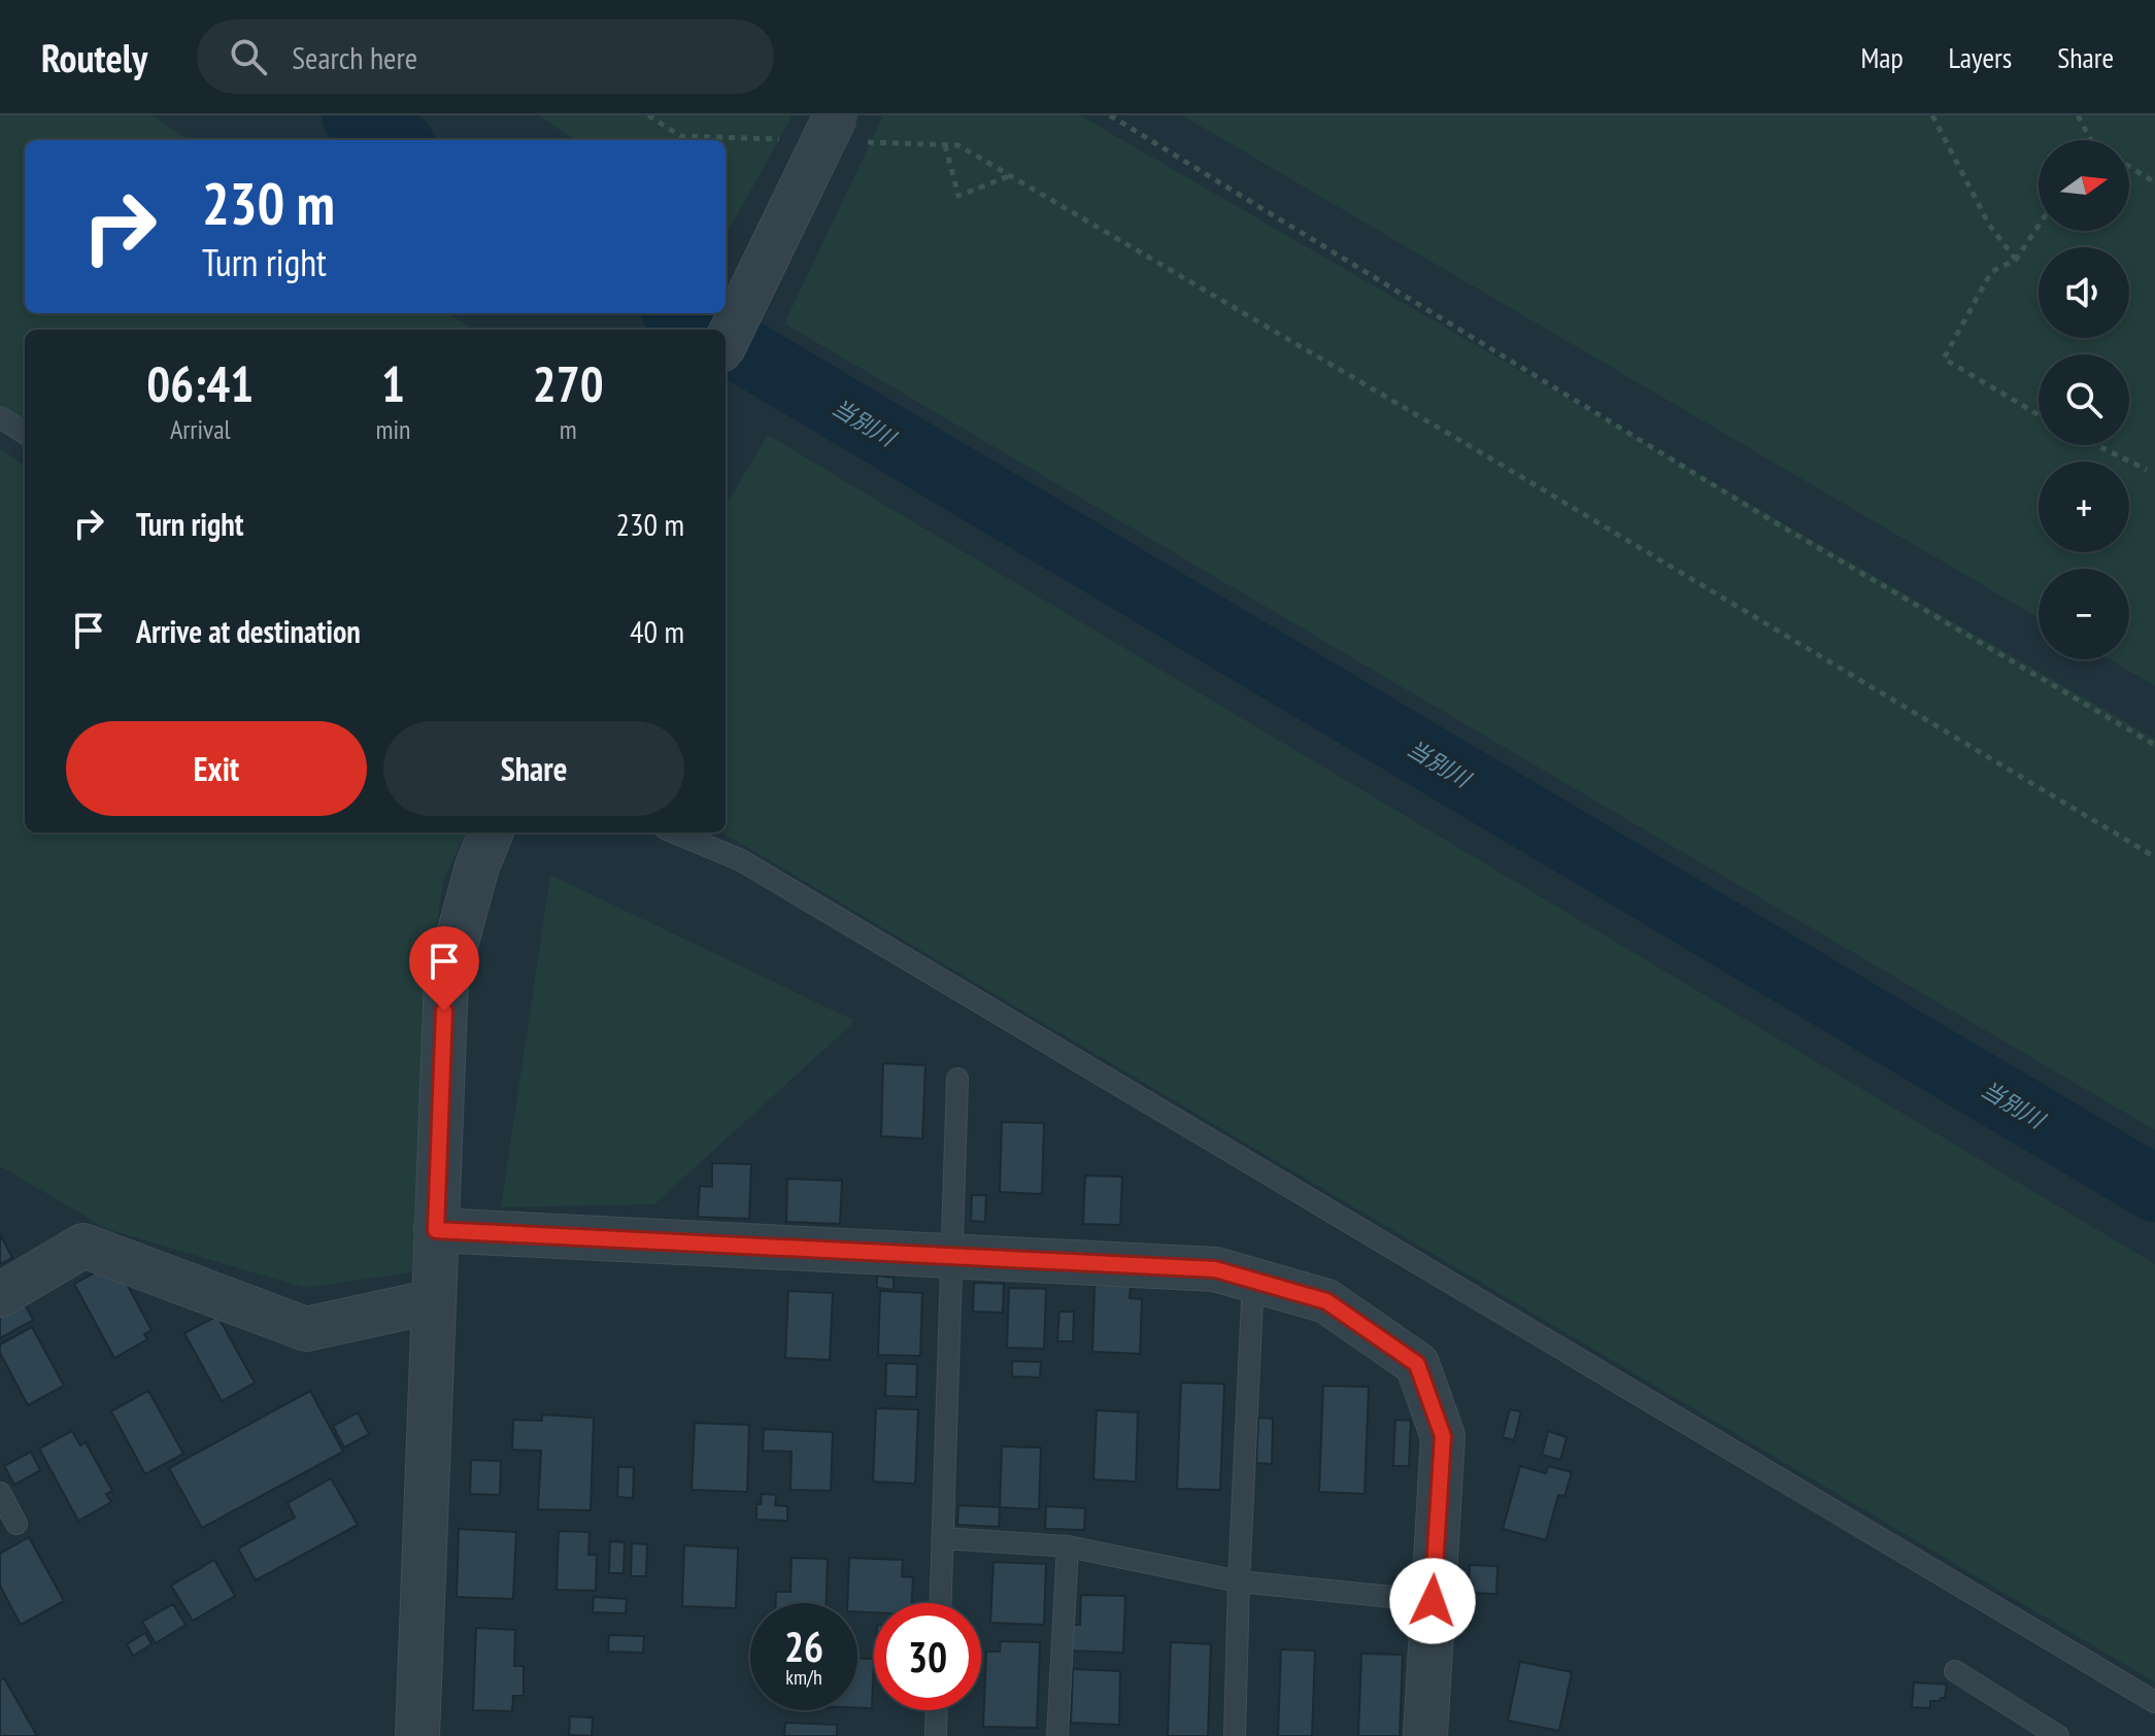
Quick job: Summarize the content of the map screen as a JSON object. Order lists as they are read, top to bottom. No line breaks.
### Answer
{"water":["当別川"],"north":"right","page":{"header":"Routely","search":"Search here","nav":["Map","Layers","Share"],"map_buttons":["+","−"],"turn":["230 m","Turn right"],"eta":["06:41","Arrival","1","min","270","m"],"list":[{"name":"Turn right","value":"230 m"},{"name":"Arrive at destination","value":"40 m"}],"buttons":["Exit","Share"],"speed":"26 km/h","limit":"30"}}
